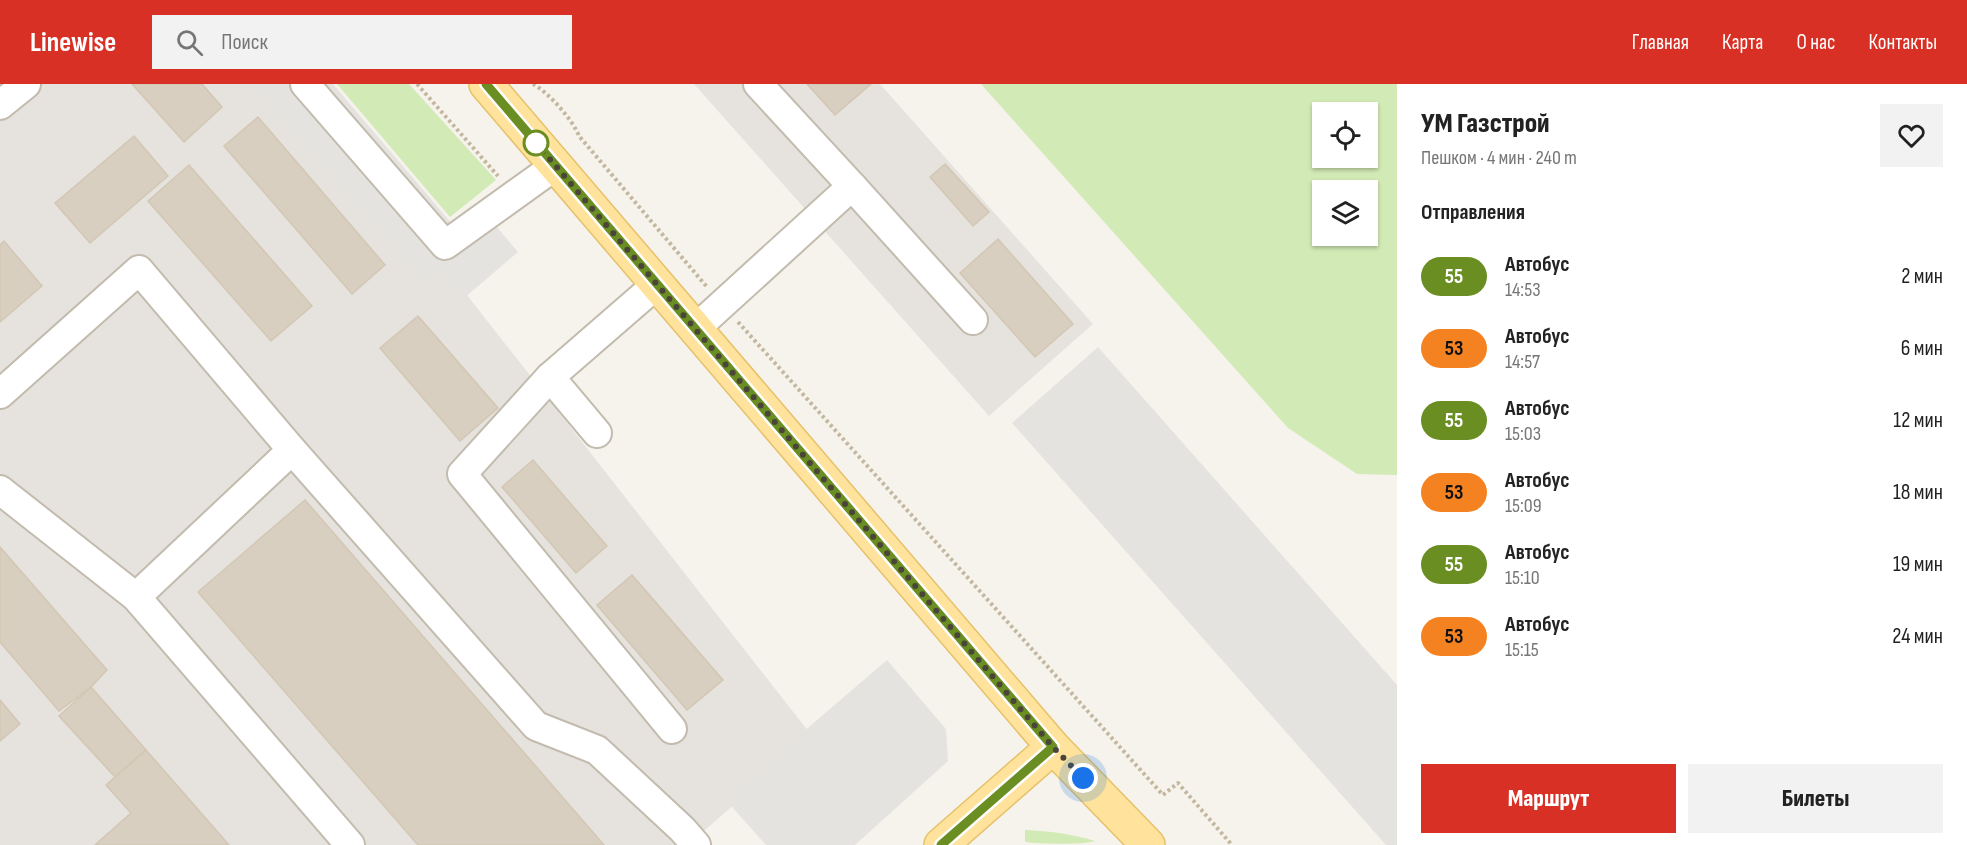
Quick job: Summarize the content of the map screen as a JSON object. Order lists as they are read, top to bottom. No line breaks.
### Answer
{"lines":["bus line 55"],"page":{"header":"Linewise","search":"Поиск","nav":["Главная","Карта","О нас","Контакты"],"heading":[["УМ Газстрой","Пешком · 4 мин · 240 m"],"Отправления"],"list":[{"mark":"55","name":"Автобус","note":"14:53","value":"2 мин"},{"mark":"53","name":"Автобус","note":"14:57","value":"6 мин"},{"mark":"55","name":"Автобус","note":"15:03","value":"12 мин"},{"mark":"53","name":"Автобус","note":"15:09","value":"18 мин"},{"mark":"55","name":"Автобус","note":"15:10","value":"19 мин"},{"mark":"53","name":"Автобус","note":"15:15","value":"24 мин"}],"buttons":["Маршрут","Билеты"]}}
